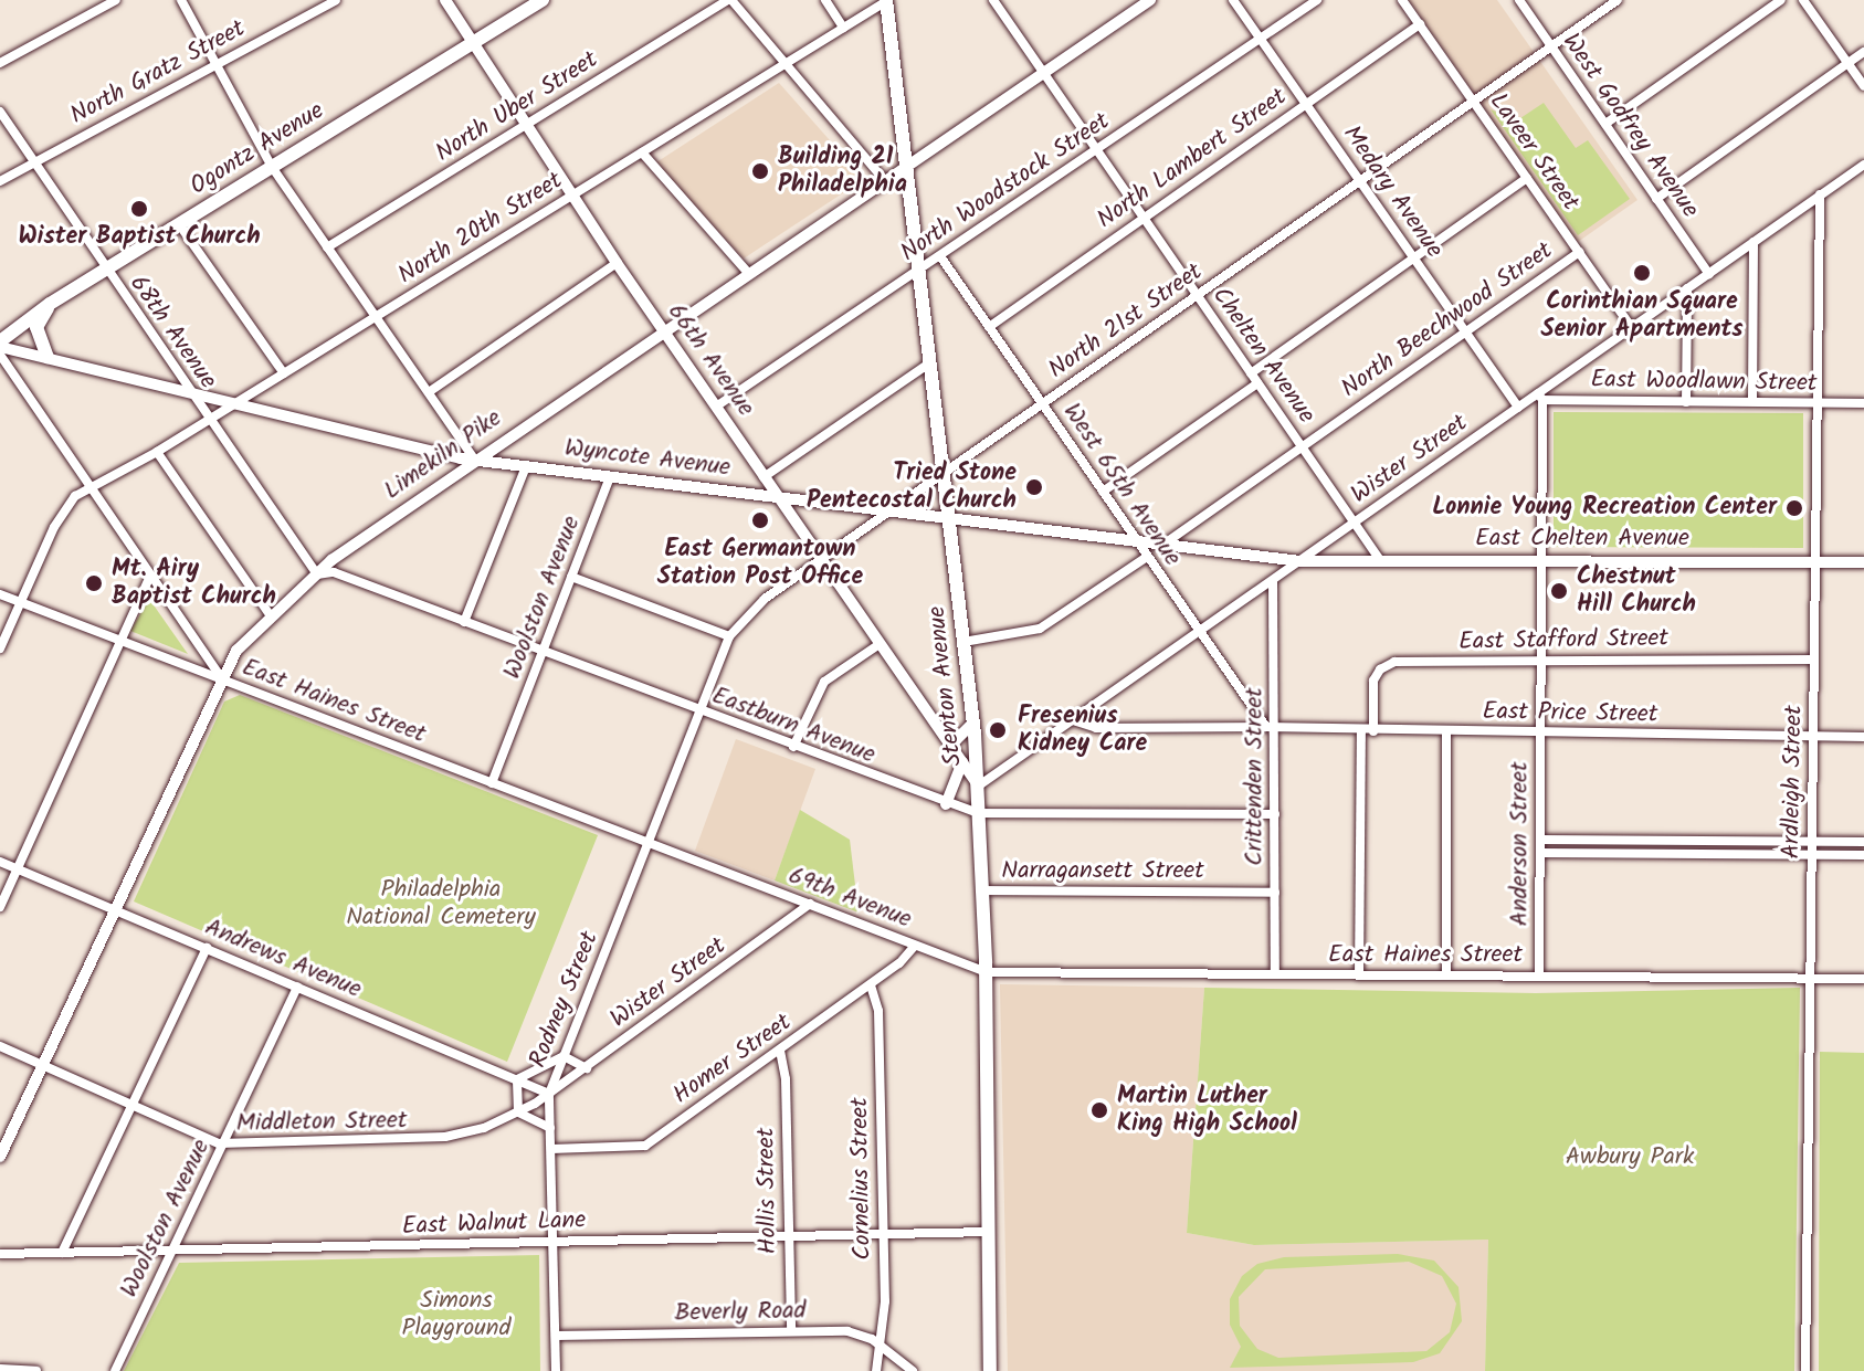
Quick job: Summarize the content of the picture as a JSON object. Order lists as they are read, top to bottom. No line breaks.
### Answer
{"streets":{"main road":["Ogontz Avenue","Stenton Avenue"],"street":["North Gratz Street","North Uber Street","West Godfrey Avenue","Laveer Street","North Lambert Street","North Woodstock Street","Medary Avenue","North 20th Street","North Beechwood Street","North 21st Street","68th Avenue","Chelten Avenue","66th Avenue","East Woodlawn Street","Limekiln Pike","Wyncote Avenue","Wister Street","West 65th Avenue","East Chelten Avenue","Woolston Avenue","East Stafford Street","East Haines Street","East Price Street","Eastburn Avenue","Crittenden Street","Ardleigh Street","Anderson Street","Narragansett Street","69th Avenue","Andrews Avenue","Rodney Street","Homer Street","Middleton Street","Cornelius Street","Hollis Street","East Walnut Lane","Beverly Road"]},"crossings":[["North Gratz Street","68th Avenue"],["North Uber Street","66th Avenue"],["West Godfrey Avenue","North 21st Street"],["West Godfrey Avenue","Wister Street"],["Ogontz Avenue","68th Avenue"],["Ogontz Avenue","66th Avenue"],["Ogontz Avenue","Wyncote Avenue"],["Laveer Street","North Lambert Street"],["Laveer Street","North Beechwood Street"],["Laveer Street","North 21st Street"],["Laveer Street","Wister Street"],["North Lambert Street","Medary Avenue"],["North Lambert Street","Chelten Avenue"],["North Lambert Street","West 65th Avenue"],["North Woodstock Street","Medary Avenue"],["North Woodstock Street","Chelten Avenue"],["North Woodstock Street","66th Avenue"],["North Woodstock Street","West 65th Avenue"],["North Woodstock Street","Stenton Avenue"],["Medary Avenue","North Beechwood Street"],["Medary Avenue","North 21st Street"],["Medary Avenue","Wister Street"],["North 20th Street","68th Avenue"],["North 20th Street","66th Avenue"],["North 20th Street","Wyncote Avenue"],["North 20th Street","Stenton Avenue"],["North 20th Street","East Haines Street"],["North Beechwood Street","Chelten Avenue"],["North Beechwood Street","Wyncote Avenue"],["North 21st Street","Chelten Avenue"],["North 21st Street","66th Avenue"],["North 21st Street","Wyncote Avenue"],["North 21st Street","West 65th Avenue"],["North 21st Street","Stenton Avenue"],["North 21st Street","Eastburn Avenue"],["North 21st Street","Rodney Street"],["68th Avenue","Limekiln Pike"],["68th Avenue","Wyncote Avenue"],["68th Avenue","Eastburn Avenue"],["Chelten Avenue","Limekiln Pike"],["Chelten Avenue","Wister Street"],["Chelten Avenue","East Chelten Avenue"],["66th Avenue","Limekiln Pike"],["66th Avenue","Wyncote Avenue"],["66th Avenue","Wister Street"],["66th Avenue","Stenton Avenue"],["East Woodlawn Street","Wister Street"],["East Woodlawn Street","Ardleigh Street"],["East Woodlawn Street","Anderson Street"],["Limekiln Pike","Wyncote Avenue"],["Limekiln Pike","Stenton Avenue"],["Limekiln Pike","East Haines Street"],["Limekiln Pike","Eastburn Avenue"],["Limekiln Pike","Andrews Avenue"],["Limekiln Pike","Middleton Street"],["Wyncote Avenue","Wister Street"],["Wyncote Avenue","West 65th Avenue"],["Wyncote Avenue","East Chelten Avenue"],["Wyncote Avenue","Woolston Avenue"],["Wyncote Avenue","Stenton Avenue"],["Wister Street","West 65th Avenue"],["Wister Street","East Chelten Avenue"],["Wister Street","Stenton Avenue"],["Wister Street","East Price Street"],["Wister Street","Crittenden Street"],["Wister Street","Ardleigh Street"],["Wister Street","Anderson Street"],["Wister Street","69th Avenue"],["Wister Street","Andrews Avenue"],["Wister Street","Rodney Street"],["Wister Street","Middleton Street"],["West 65th Avenue","East Price Street"],["West 65th Avenue","Crittenden Street"],["East Chelten Avenue","Ardleigh Street"],["East Chelten Avenue","Anderson Street"],["Woolston Avenue","East Haines Street"],["Woolston Avenue","Eastburn Avenue"],["Woolston Avenue","Andrews Avenue"],["Woolston Avenue","Middleton Street"],["Woolston Avenue","East Walnut Lane"],["East Stafford Street","East Price Street"],["East Stafford Street","Ardleigh Street"],["East Stafford Street","Anderson Street"],["Stenton Avenue","East Haines Street"],["Stenton Avenue","Eastburn Avenue"],["Stenton Avenue","Narragansett Street"],["Stenton Avenue","69th Avenue"],["Stenton Avenue","East Walnut Lane"],["East Haines Street","Crittenden Street"],["East Haines Street","Ardleigh Street"],["East Haines Street","Anderson Street"],["East Haines Street","69th Avenue"],["East Haines Street","Rodney Street"],["East Price Street","Crittenden Street"],["East Price Street","Ardleigh Street"],["East Price Street","Anderson Street"],["Eastburn Avenue","Crittenden Street"],["Eastburn Avenue","Rodney Street"],["Crittenden Street","Narragansett Street"],["69th Avenue","Homer Street"],["Andrews Avenue","Rodney Street"],["Andrews Avenue","Middleton Street"],["Rodney Street","Homer Street"],["Rodney Street","Middleton Street"],["Rodney Street","East Walnut Lane"],["Rodney Street","Beverly Road"],["Homer Street","Cornelius Street"],["Homer Street","Hollis Street"],["Cornelius Street","East Walnut Lane"],["Cornelius Street","Beverly Road"],["Hollis Street","East Walnut Lane"],["Hollis Street","Beverly Road"]],"parks":["Philadelphia National Cemetery","Awbury Park","Simons Playground"],"places":["Building 21 Philadelphia","Wister Baptist Church","Corinthian Square Senior Apartments","Tried Stone Pentecostal Church","Lonnie Young Recreation Center","East Germantown Station Post Office","Mt. Airy Baptist Church","Chestnut Hill Church","Fresenius Kidney Care","Martin Luther King High School"]}
